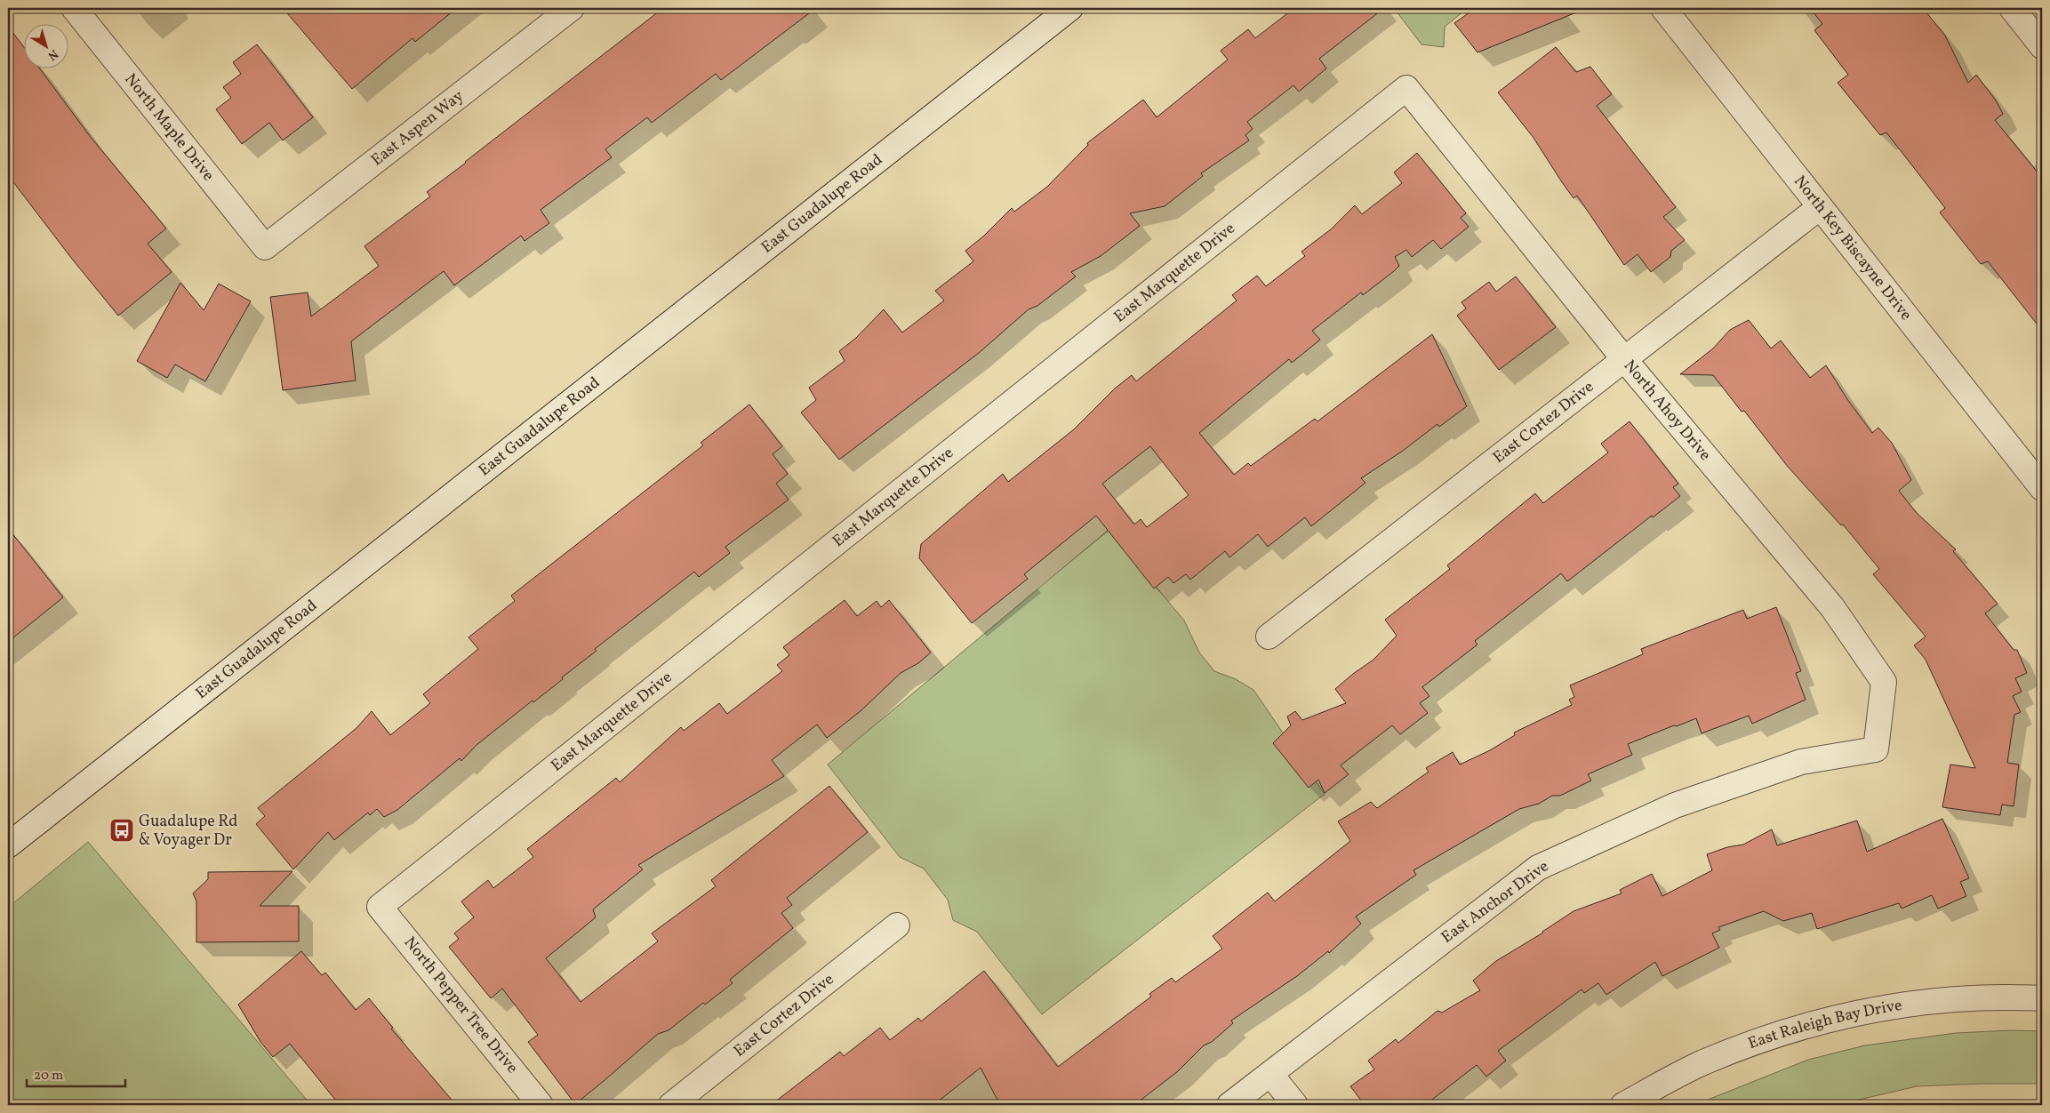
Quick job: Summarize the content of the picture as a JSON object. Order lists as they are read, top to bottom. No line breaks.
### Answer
{"streets":{"street":["North Maple Drive","East Aspen Way","East Guadalupe Road","North Key Biscayne Drive","East Marquette Drive","North Ahoy Drive","East Cortez Drive","East Anchor Drive","North Pepper Tree Drive","East Raleigh Bay Drive"]},"crossings":[["North Maple Drive","East Aspen Way"],["North Key Biscayne Drive","East Cortez Drive"],["East Marquette Drive","North Ahoy Drive"],["East Marquette Drive","North Pepper Tree Drive"],["North Ahoy Drive","East Cortez Drive"],["North Ahoy Drive","East Anchor Drive"]],"places":{"bus stop":["Guadalupe Rd & Voyager Dr"]},"scale_bar":"20 m","north":"bottom right"}
